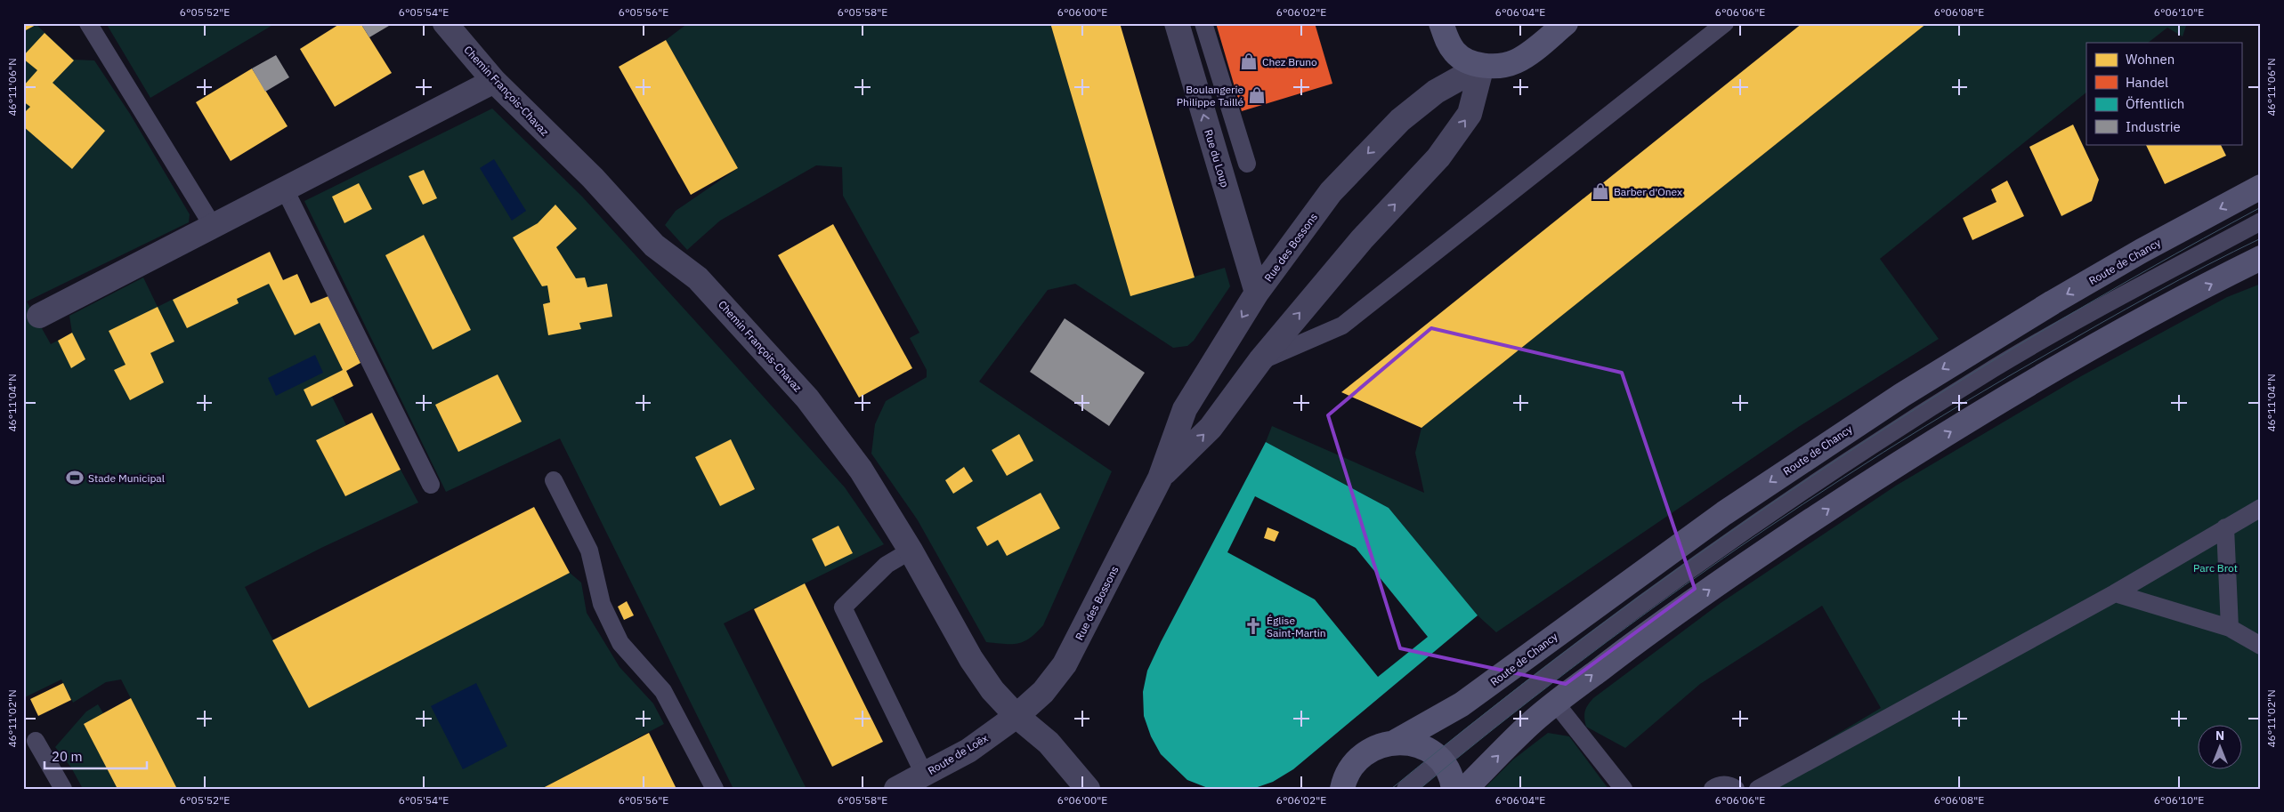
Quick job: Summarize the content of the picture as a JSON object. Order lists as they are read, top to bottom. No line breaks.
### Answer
{"streets":{"main road":["Rue des Bossons","Route de Chancy"],"street":["Chemin François-Chavaz","Rue du Loup","Route de Loëx"]},"crossings":[["Chemin François-Chavaz","Rue des Bossons"],["Chemin François-Chavaz","Route de Loëx"],["Rue du Loup","Rue des Bossons"],["Rue des Bossons","Route de Loëx"]],"one_way":["Rue du Loup"],"parks":["Parc Brot"],"places":{"shop":["Chez Bruno","Boulangerie Philippe Taillé","Barber d'Onex"],"sports":["Stade Municipal"],"church":["Église Saint-Martin"]},"legend":["Wohnen","Handel","Öffentlich","Industrie"],"scale_bar":"20 m","north":"top","coordinates":["6°05'52\"E","6°05'54\"E","6°05'56\"E","6°05'58\"E","6°06'00\"E","6°06'02\"E","6°06'04\"E","6°06'06\"E","6°06'08\"E","6°06'10\"E","46°11'06\"N","46°11'04\"N","46°11'02\"N"]}
